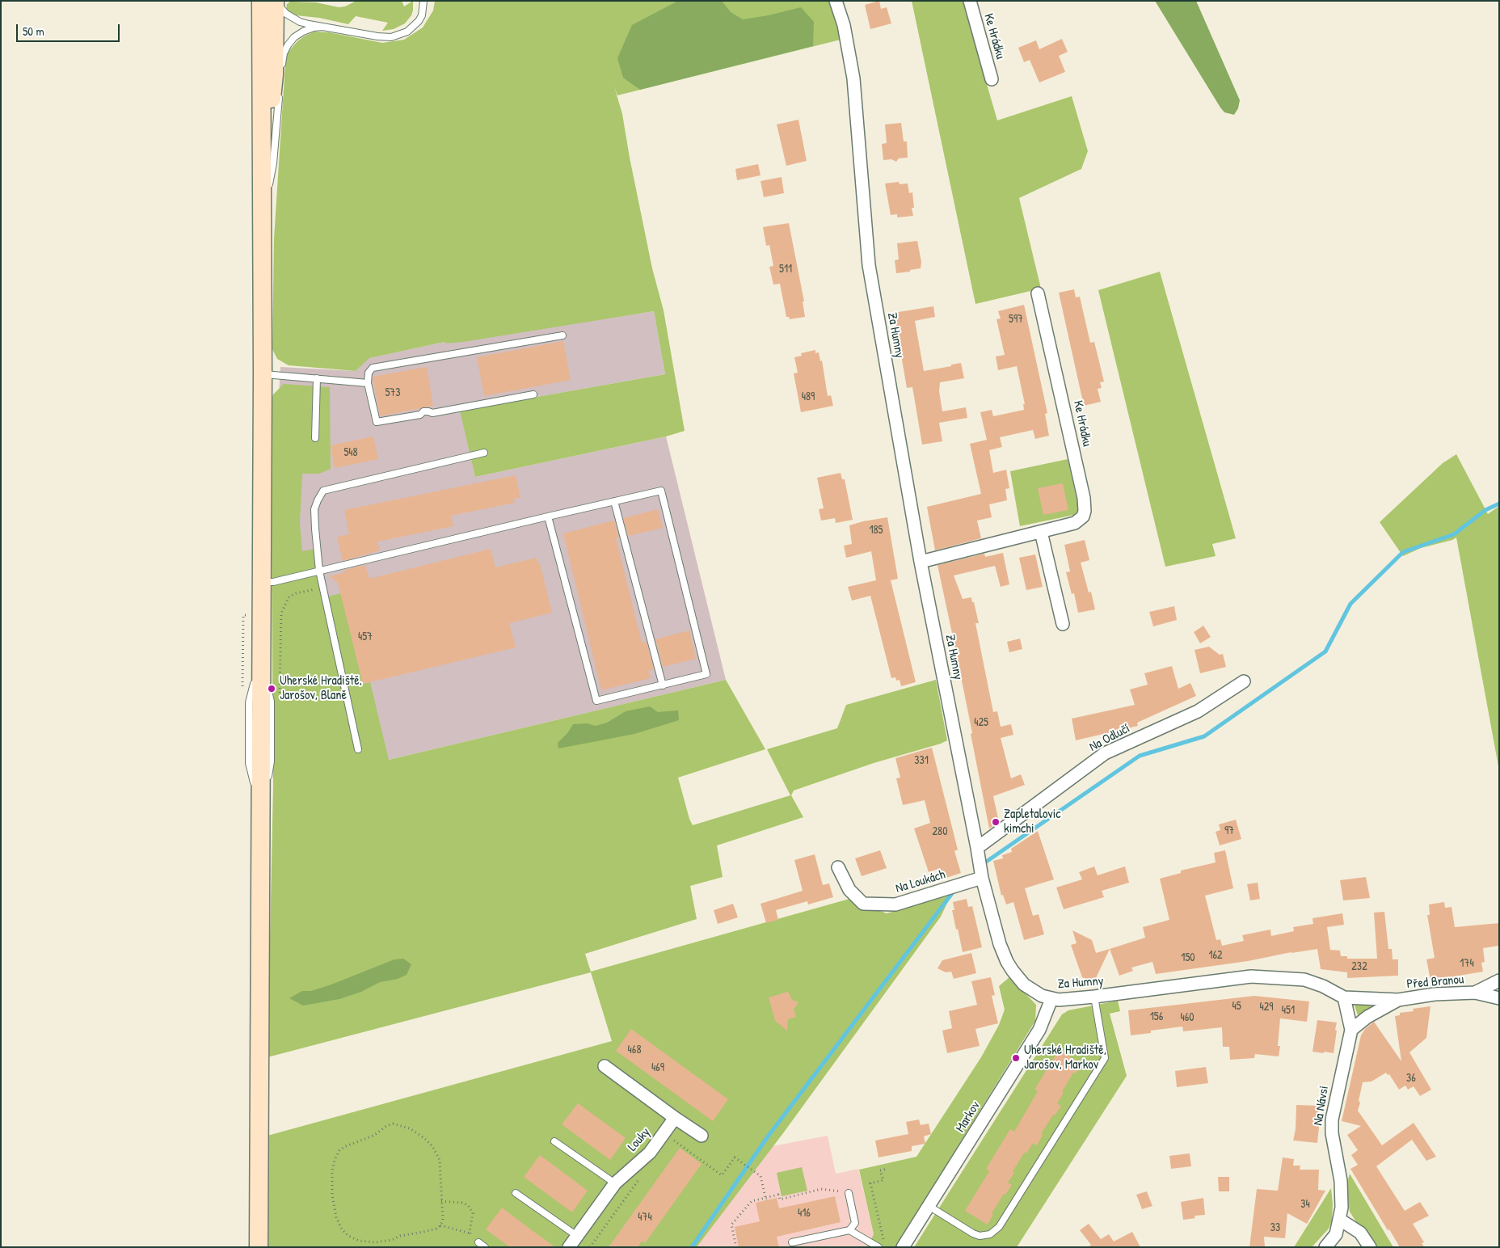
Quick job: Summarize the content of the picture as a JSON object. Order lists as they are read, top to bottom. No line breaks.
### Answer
{"streets":{"street":["Ke Hrádku","Za Humny","Na Odlučí","Na Loukách","Před Branou","Na Návsi","Markov","Louky"]},"crossings":[["Ke Hrádku","Za Humny"],["Za Humny","Na Odlučí"],["Za Humny","Na Loukách"],["Za Humny","Před Branou"],["Za Humny","Na Návsi"],["Za Humny","Markov"],["Před Branou","Na Návsi"]],"places":["Uherské Hradiště, Jarošov, Blaně","Zapletalovic kimchi","Uherské Hradiště, Jarošov, Markov"],"house_numbers":["511","597","573","489","548","185","457","425","331","97","280","162","150","174","232","45","429","451","156","460","468","469","36","34","416","474","33"],"scale_bar":"50 m"}
